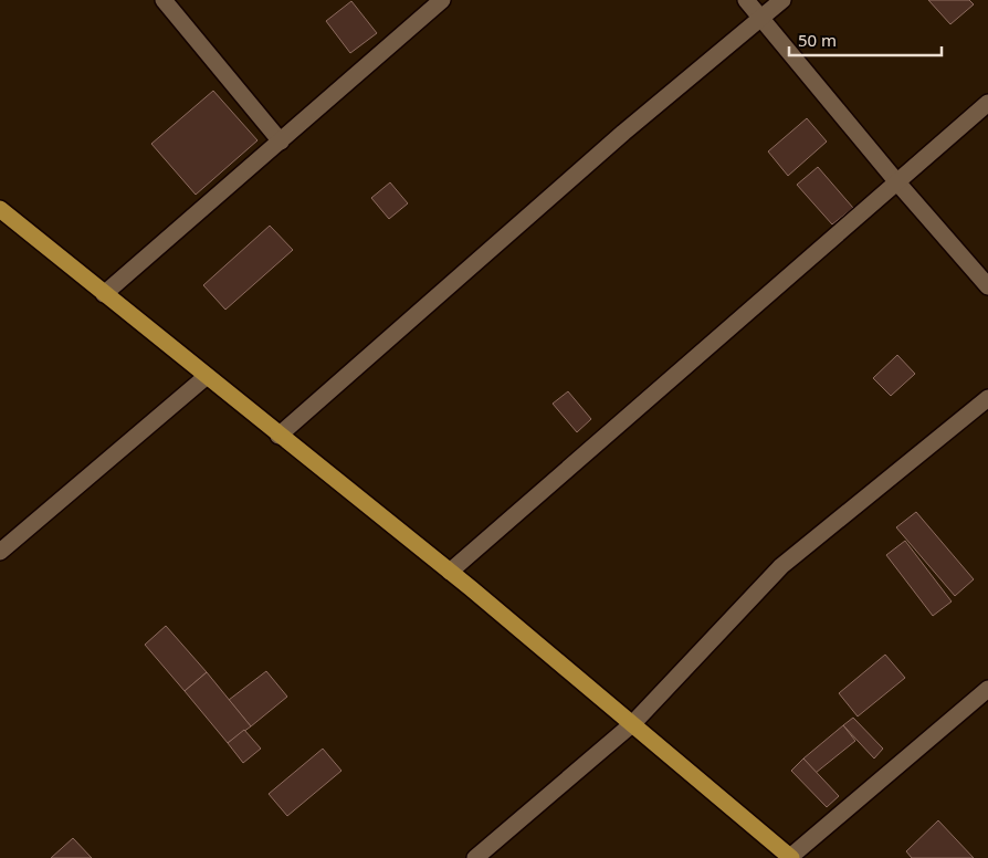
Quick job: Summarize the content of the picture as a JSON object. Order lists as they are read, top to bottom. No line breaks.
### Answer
{"scale_bar":"50 m"}
